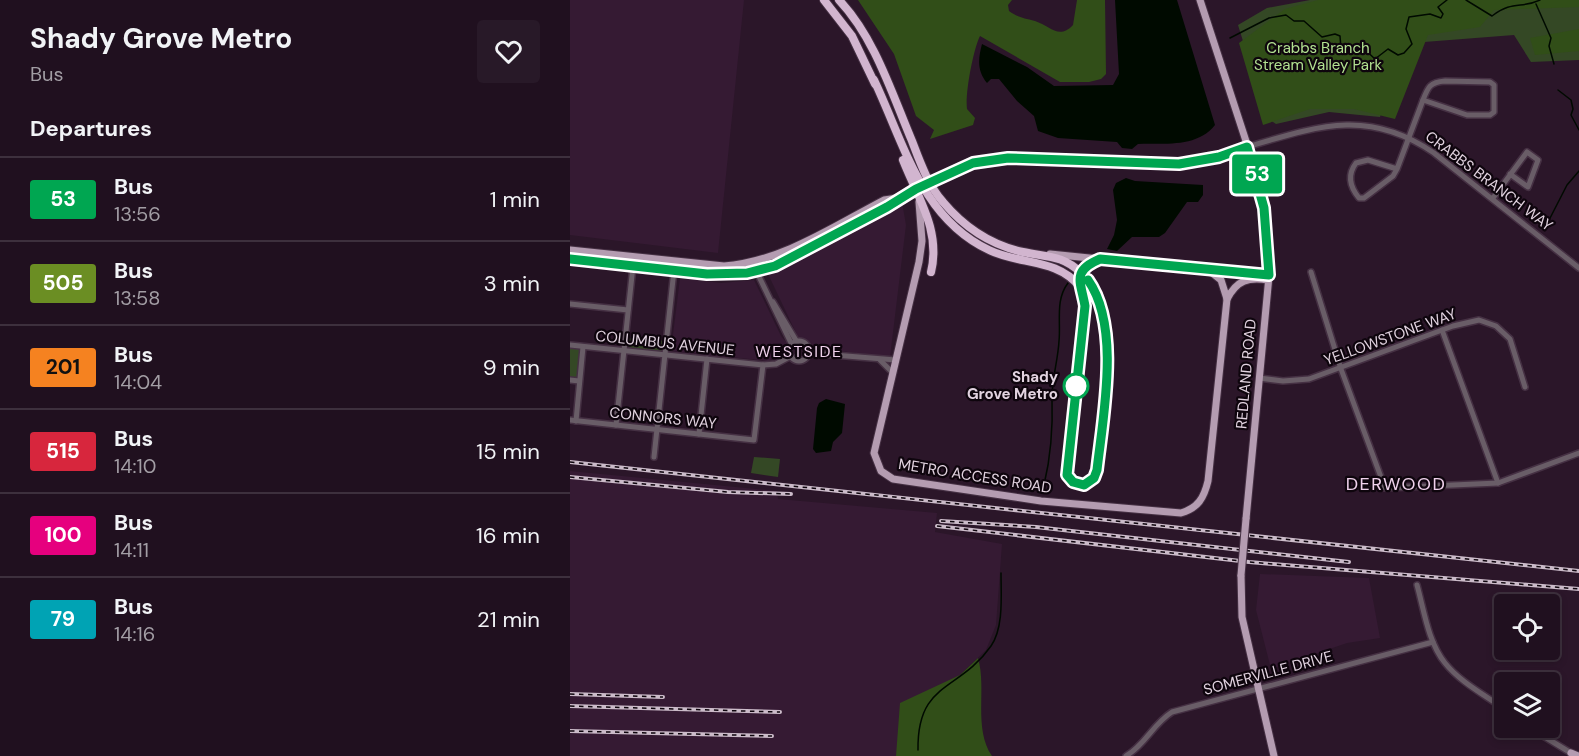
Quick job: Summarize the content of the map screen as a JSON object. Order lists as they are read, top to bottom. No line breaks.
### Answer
{"streets":{"highway":["METRO ACCESS ROAD"],"main road":["CRABBS BRANCH WAY","REDLAND ROAD"],"street":["YELLOWSTONE WAY","COLUMBUS AVENUE","CONNORS WAY","SOMERVILLE DRIVE"]},"crossings":[["CRABBS BRANCH WAY","REDLAND ROAD"],["YELLOWSTONE WAY","REDLAND ROAD"],["COLUMBUS AVENUE","CONNORS WAY"],["REDLAND ROAD","SOMERVILLE DRIVE"]],"districts":["WESTSIDE","DERWOOD"],"parks":["Crabbs Branch Stream Valley Park"],"places":["Shady Grove Metro"],"lines":["bus line 53"],"page":{"heading":[["Shady Grove Metro","Bus"],"Departures"],"on_map":"53","list":[{"mark":"53","name":"Bus","note":"13:56","value":"1 min"},{"mark":"505","name":"Bus","note":"13:58","value":"3 min"},{"mark":"201","name":"Bus","note":"14:04","value":"9 min"},{"mark":"515","name":"Bus","note":"14:10","value":"15 min"},{"mark":"100","name":"Bus","note":"14:11","value":"16 min"},{"mark":"79","name":"Bus","note":"14:16","value":"21 min"}]}}
